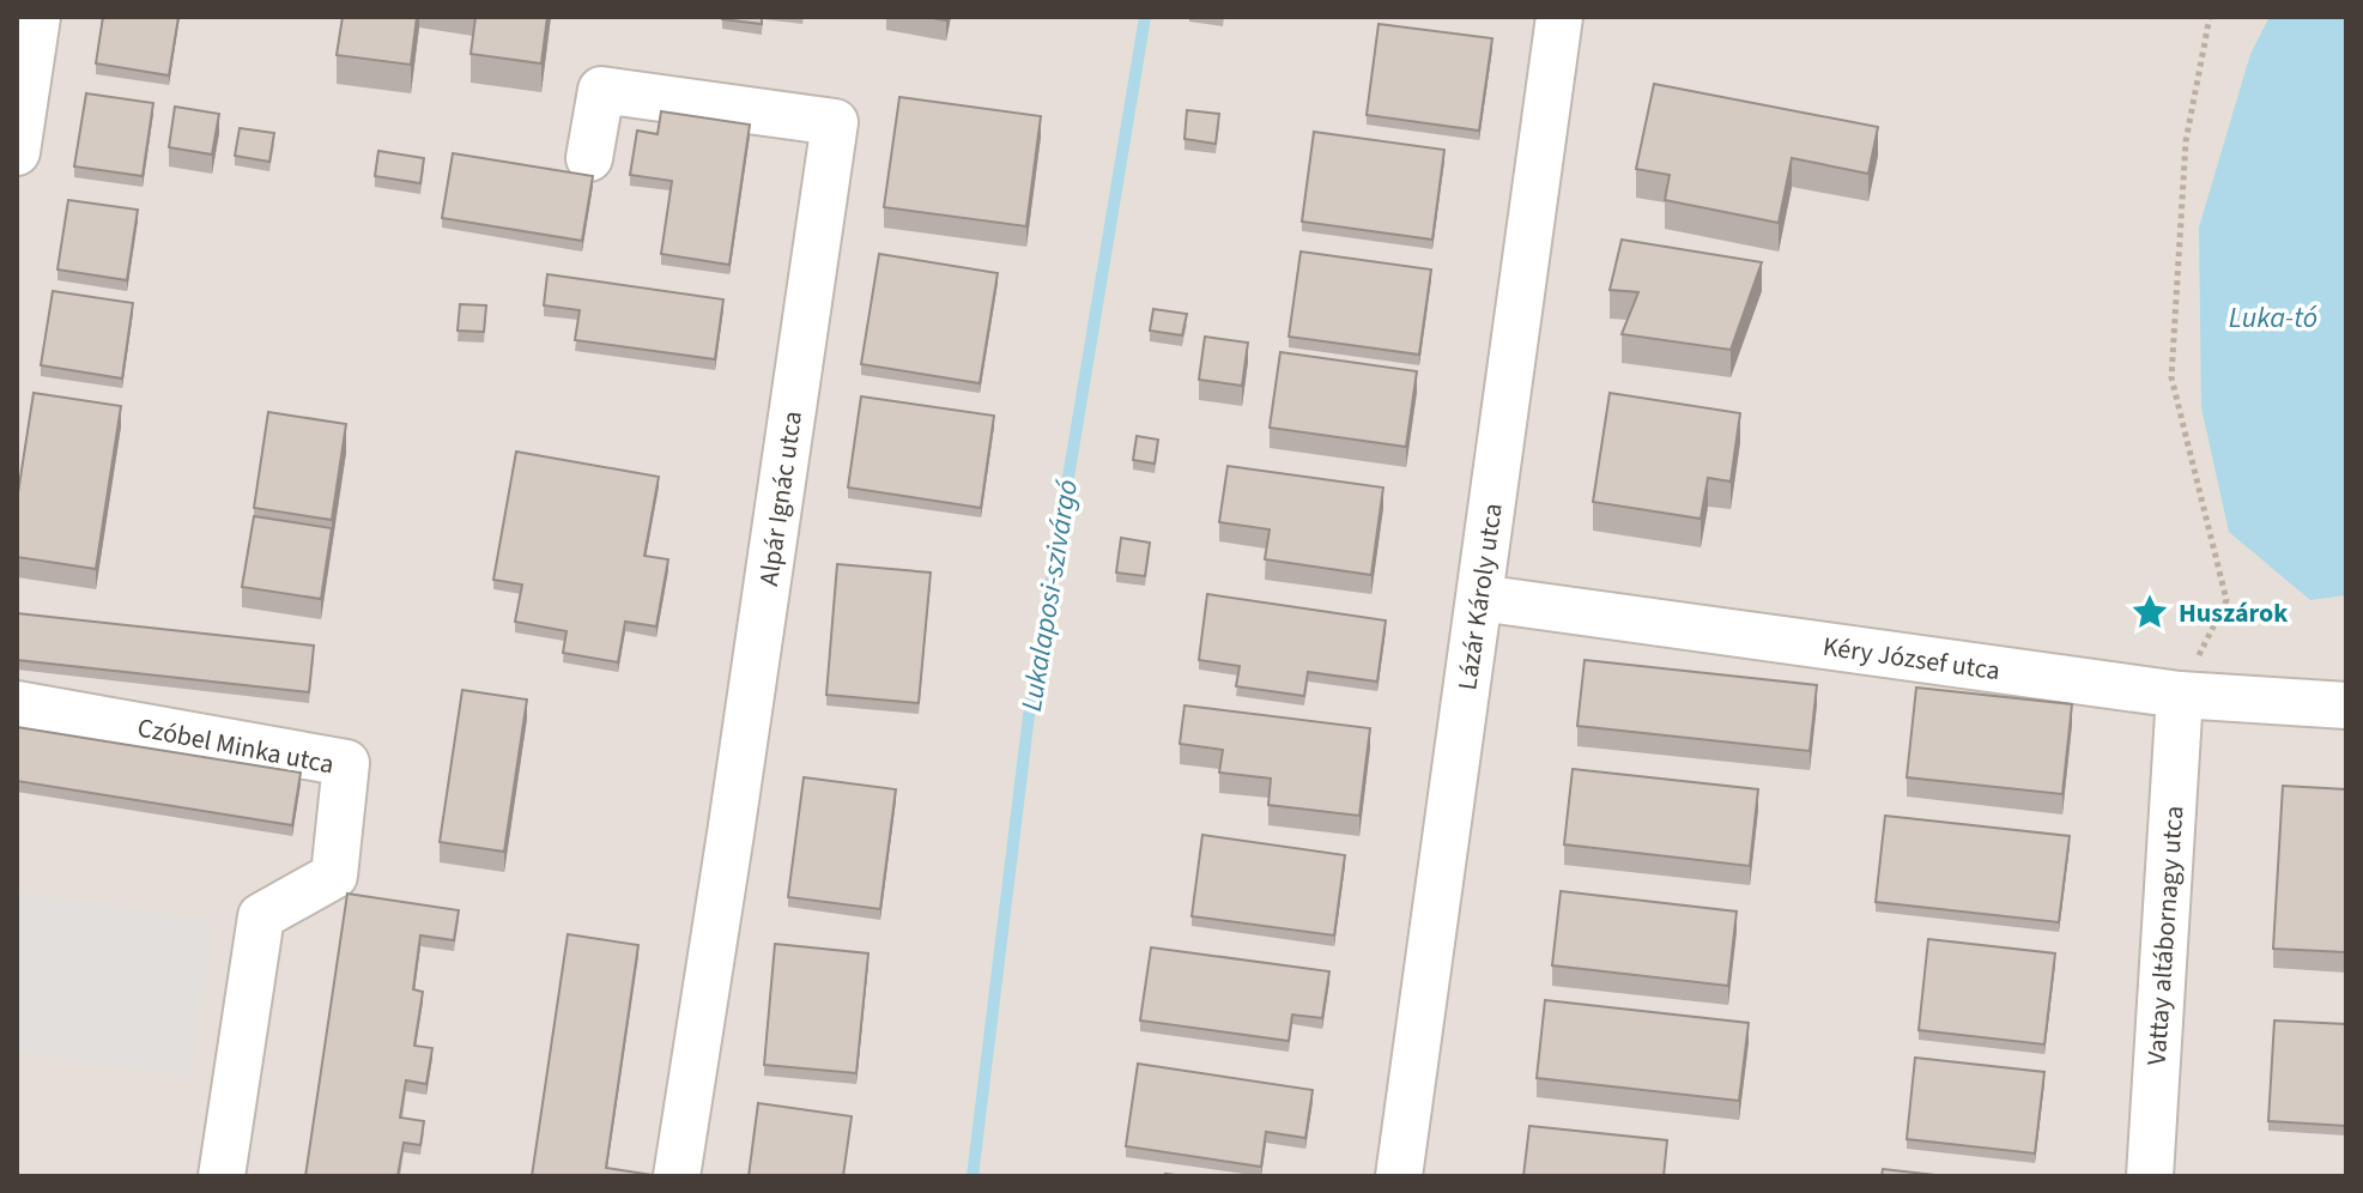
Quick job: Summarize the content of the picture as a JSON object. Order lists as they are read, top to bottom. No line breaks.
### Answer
{"streets":{"street":["Alpár Ignác utca","Lázár Károly utca","Kéry József utca","Czóbel Minka utca","Vattay altábornagy utca"]},"crossings":[["Lázár Károly utca","Kéry József utca"],["Kéry József utca","Vattay altábornagy utca"]],"water":["Luka-tó","Lukalaposi-szivárgó"],"places":{"place":["Huszárok"]}}
